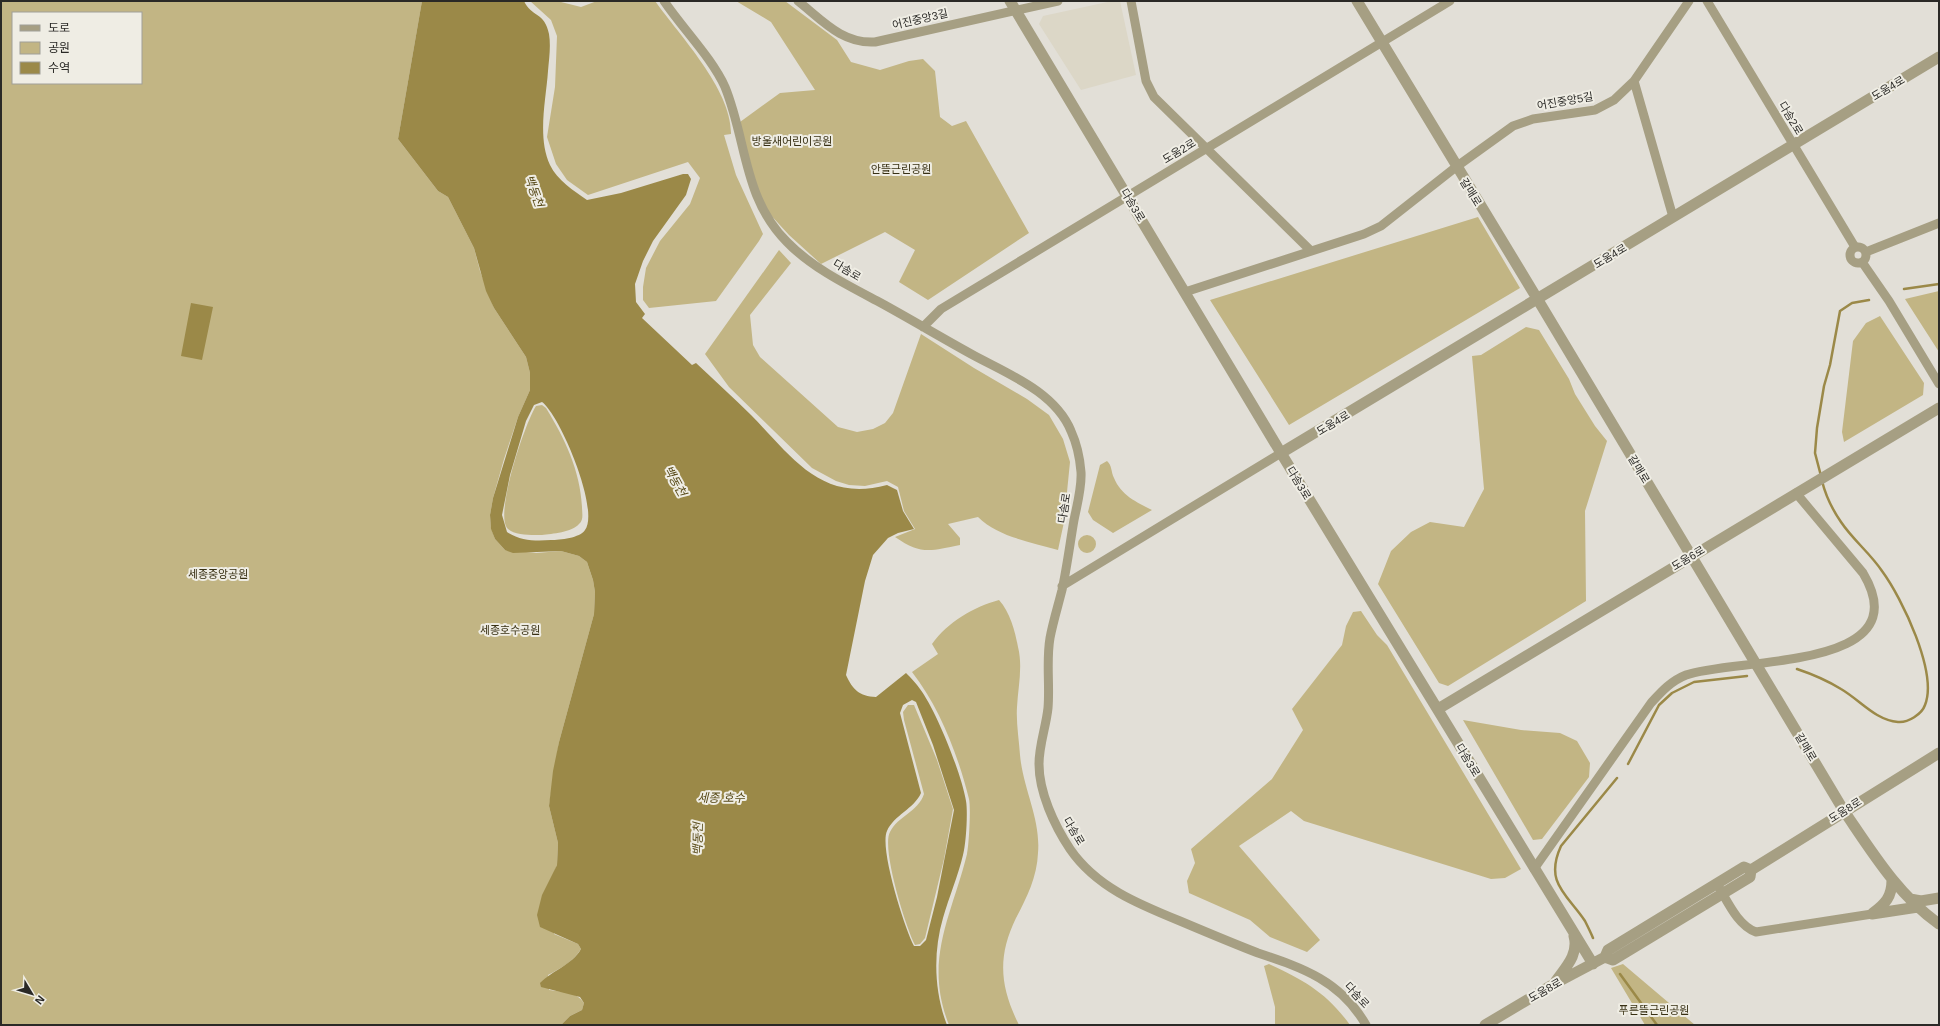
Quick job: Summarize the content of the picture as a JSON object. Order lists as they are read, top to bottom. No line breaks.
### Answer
{"streets":{"street":["어진중앙3길","도움4로","어진중앙5길","다솜2로","도움2로","갈매로","다솜3로","다솜로","도움6로","도움8로"]},"crossings":[["어진중앙3길","다솜3로"],["도움4로","다솜2로"],["도움4로","갈매로"],["도움4로","다솜3로"],["어진중앙5길","갈매로"],["어진중앙5길","다솜3로"],["도움2로","갈매로"],["도움2로","다솜3로"],["도움2로","다솜로"],["갈매로","도움6로"],["갈매로","도움8로"],["다솜3로","도움6로"],["다솜3로","도움8로"]],"water":["백동천","세종 호수"],"parks":["방울새어린이공원","안뜰근린공원","세종중앙공원","세종호수공원","푸른뜰근린공원"],"legend":["도로","공원","수역"],"north":"bottom right"}
